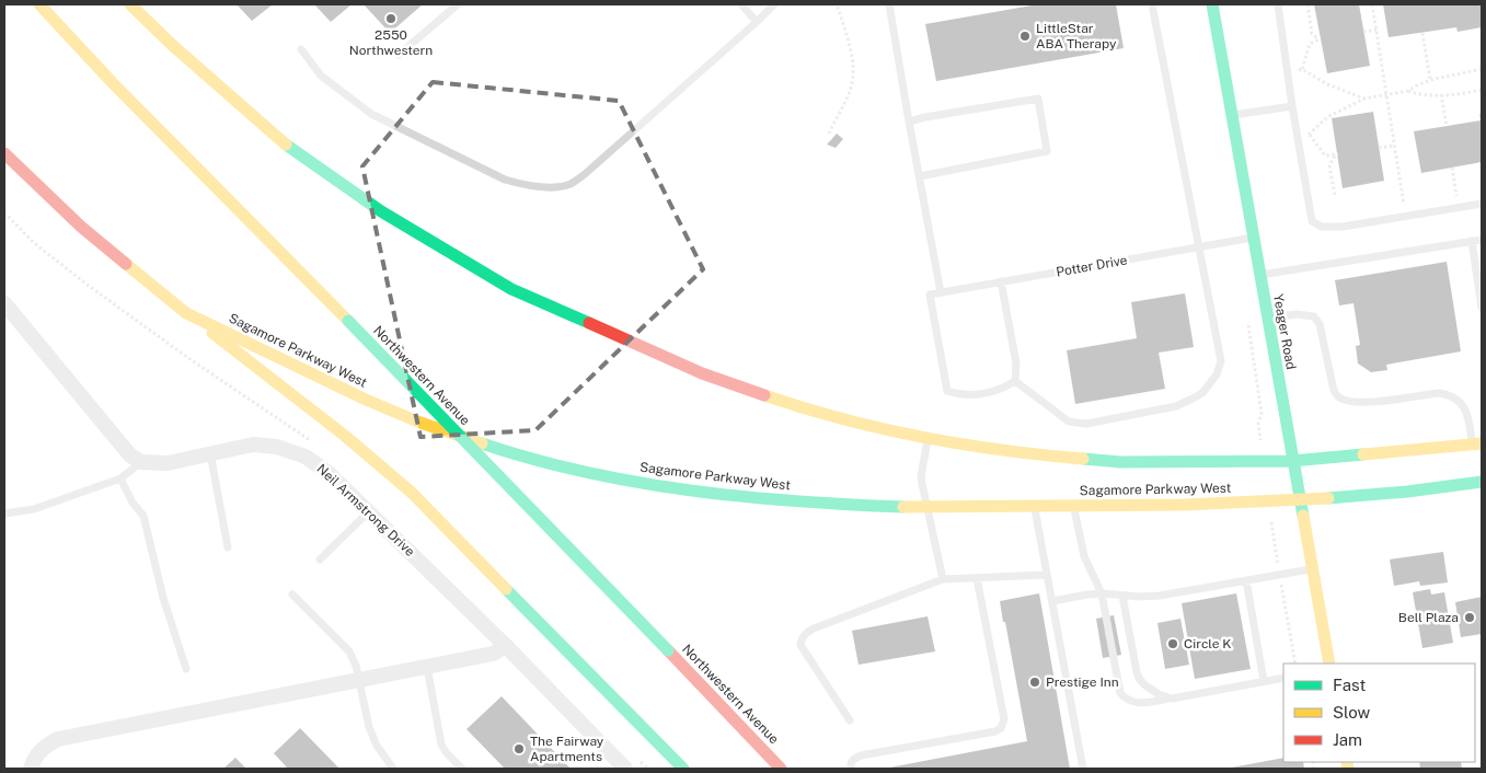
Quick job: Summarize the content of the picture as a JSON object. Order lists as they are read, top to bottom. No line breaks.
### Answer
{"streets":{"main road":["Yeager Road","Sagamore Parkway West","Northwestern Avenue"],"street":["Neil Armstrong Drive"],"lane":["Potter Drive"]},"crossings":[["Potter Drive","Yeager Road"],["Yeager Road","Sagamore Parkway West"]],"places":["2550 Northwestern","LittleStar ABA Therapy","Bell Plaza","Circle K","Prestige Inn","The Fairway Apartments"],"legend":["Fast","Slow","Jam"]}
